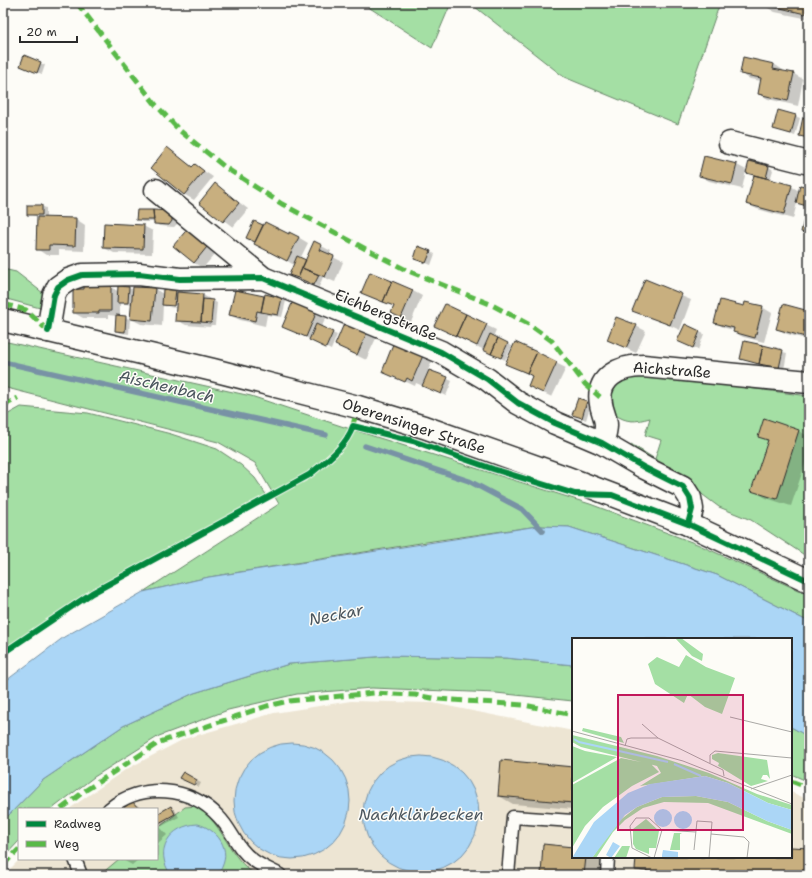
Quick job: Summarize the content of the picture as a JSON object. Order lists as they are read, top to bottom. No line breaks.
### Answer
{"streets":{"street":["Eichbergstraße","Aichstraße","Oberensinger Straße"]},"crossings":[["Eichbergstraße","Aichstraße"],["Eichbergstraße","Oberensinger Straße"]],"water":["Aischenbach","Neckar","Nachklärbecken"],"legend":["Radweg","Weg"],"scale_bar":"20 m"}
